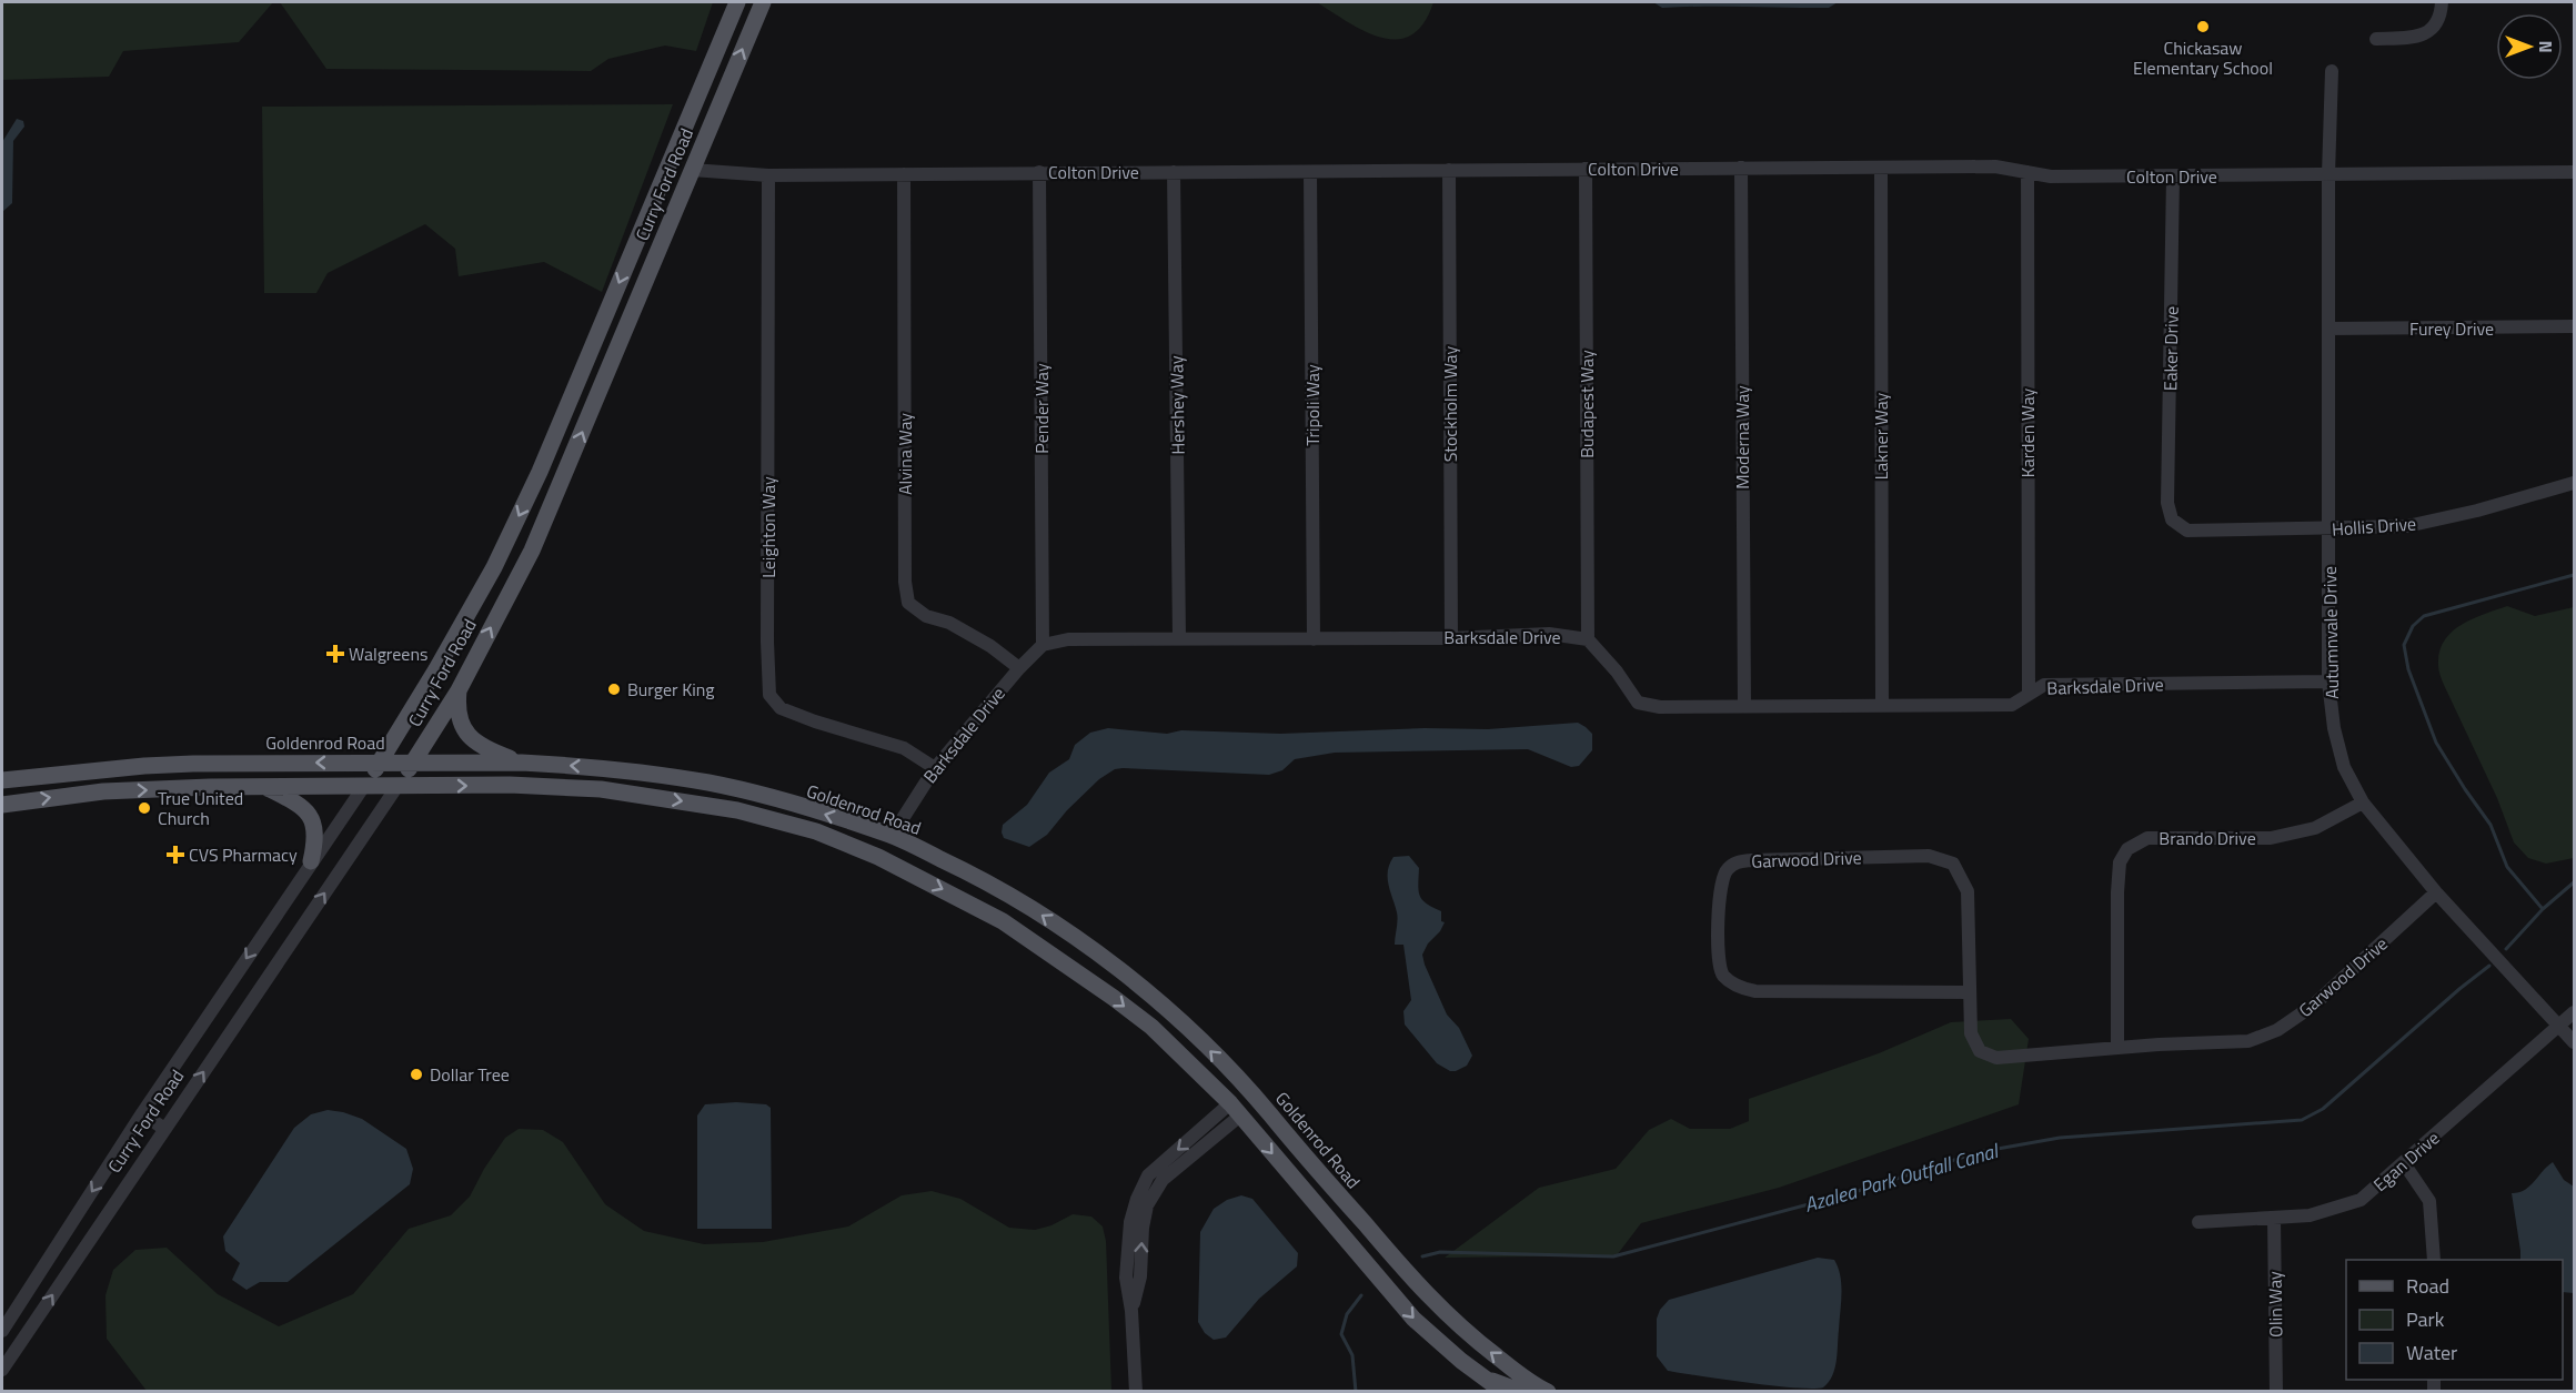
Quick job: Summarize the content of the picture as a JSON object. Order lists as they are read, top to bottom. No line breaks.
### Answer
{"streets":{"main road":["Curry Ford Road","Goldenrod Road"],"street":["Colton Drive","Furey Drive","Eaker Drive","Stockholm Way","Budapest Way","Hershey Way","Tripoli Way","Pender Way","Karden Way","Lakner Way","Moderna Way","Alvina Way","Hollis Drive","Leighton Way","Autumnvale Drive","Barksdale Drive","Brando Drive","Garwood Drive","Egan Drive","Olin Way"]},"crossings":[["Colton Drive","Curry Ford Road"],["Colton Drive","Eaker Drive"],["Colton Drive","Stockholm Way"],["Colton Drive","Budapest Way"],["Colton Drive","Hershey Way"],["Colton Drive","Tripoli Way"],["Colton Drive","Pender Way"],["Colton Drive","Karden Way"],["Colton Drive","Lakner Way"],["Colton Drive","Moderna Way"],["Colton Drive","Alvina Way"],["Colton Drive","Leighton Way"],["Colton Drive","Autumnvale Drive"],["Curry Ford Road","Goldenrod Road"],["Furey Drive","Autumnvale Drive"],["Eaker Drive","Hollis Drive"],["Stockholm Way","Barksdale Drive"],["Budapest Way","Barksdale Drive"],["Hershey Way","Barksdale Drive"],["Tripoli Way","Barksdale Drive"],["Pender Way","Barksdale Drive"],["Karden Way","Barksdale Drive"],["Lakner Way","Barksdale Drive"],["Moderna Way","Barksdale Drive"],["Alvina Way","Barksdale Drive"],["Hollis Drive","Autumnvale Drive"],["Leighton Way","Barksdale Drive"],["Autumnvale Drive","Barksdale Drive"],["Autumnvale Drive","Brando Drive"],["Autumnvale Drive","Garwood Drive"],["Autumnvale Drive","Egan Drive"],["Barksdale Drive","Goldenrod Road"],["Brando Drive","Garwood Drive"],["Egan Drive","Olin Way"]],"water":["Azalea Park Outfall Canal"],"places":{"other":["Chickasaw Elementary School","Burger King","True United Church","Dollar Tree"],"health":["Walgreens","CVS Pharmacy"]},"legend":["Road","Park","Water"],"north":"right"}
